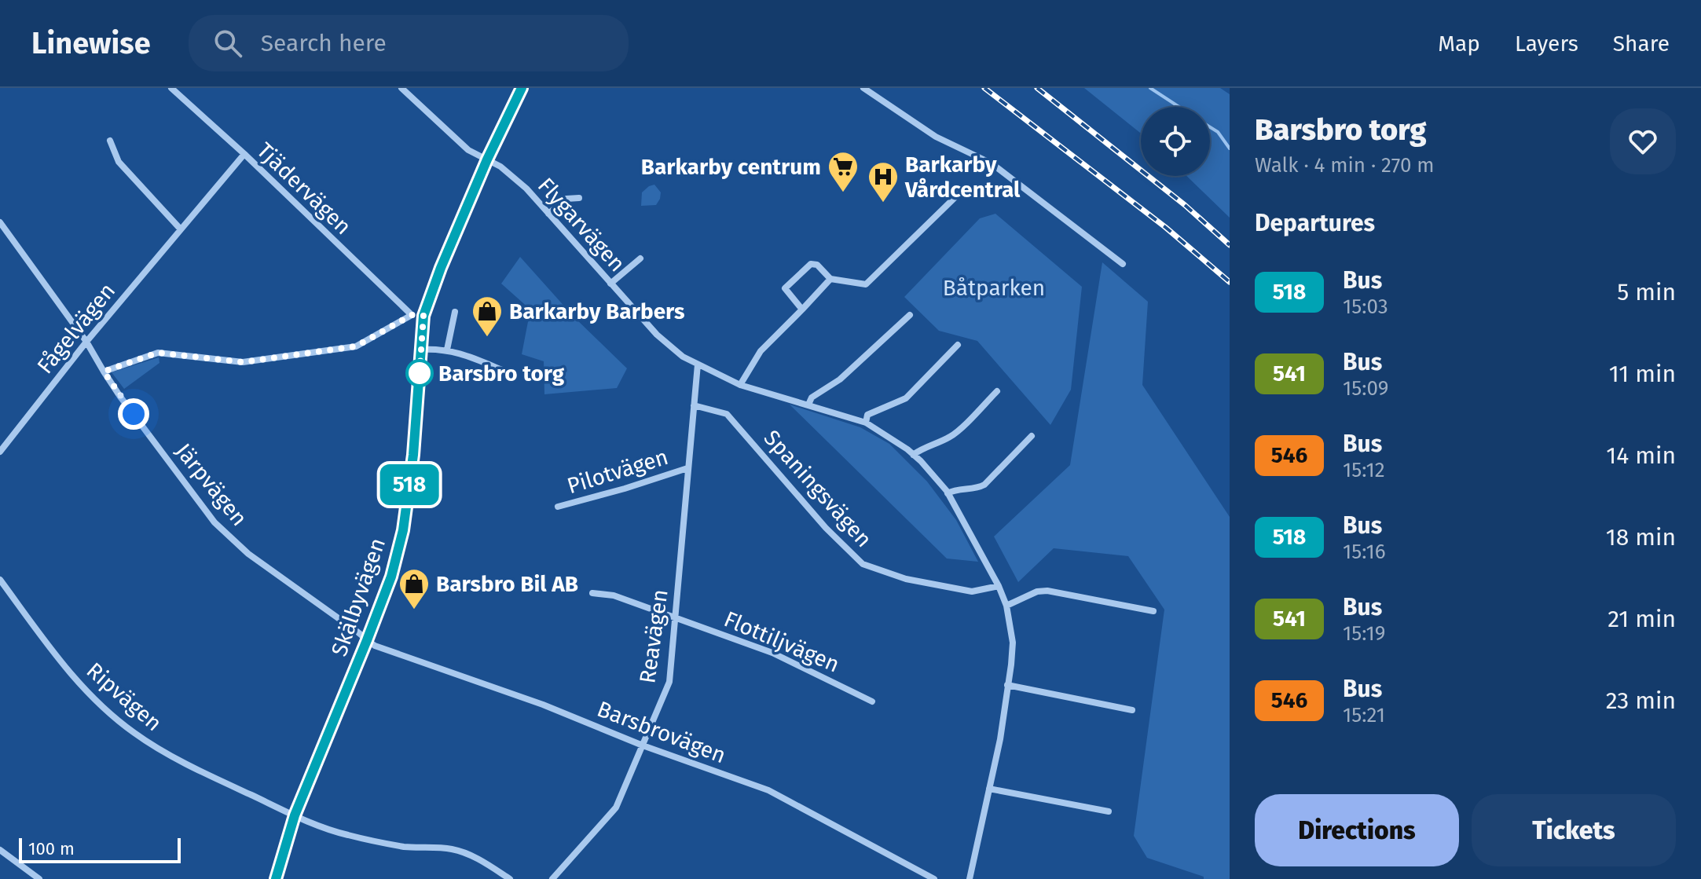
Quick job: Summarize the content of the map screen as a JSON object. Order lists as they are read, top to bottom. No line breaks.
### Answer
{"streets":{"street":["Tjädervägen","Flygarvägen","Fågelvägen","Pilotvägen","Järpvägen","Spaningsvägen","Skälbyvägen","Reavägen","Flottiljvägen","Ripvägen","Barsbrovägen"]},"crossings":[["Tjädervägen","Fågelvägen"],["Tjädervägen","Skälbyvägen"],["Flygarvägen","Spaningsvägen"],["Flygarvägen","Skälbyvägen"],["Flygarvägen","Reavägen"],["Fågelvägen","Järpvägen"],["Pilotvägen","Reavägen"],["Järpvägen","Skälbyvägen"],["Järpvägen","Barsbrovägen"],["Spaningsvägen","Reavägen"],["Skälbyvägen","Ripvägen"],["Skälbyvägen","Barsbrovägen"],["Reavägen","Flottiljvägen"],["Reavägen","Barsbrovägen"]],"parks":["Båtparken"],"places":{"supermarket":["Barkarby centrum"],"hospital":["Barkarby Vårdcentral"],"shop":["Barkarby Barbers","Barsbro Bil AB"],"other":["Barsbro torg"]},"lines":["bus line 518"],"scale_bar":"100 m","page":{"header":"Linewise","search":"Search here","nav":["Map","Layers","Share"],"on_map":"518","heading":[["Barsbro torg","Walk · 4 min · 270 m"],"Departures"],"list":[{"mark":"518","name":"Bus","note":"15:03","value":"5 min"},{"mark":"541","name":"Bus","note":"15:09","value":"11 min"},{"mark":"546","name":"Bus","note":"15:12","value":"14 min"},{"mark":"518","name":"Bus","note":"15:16","value":"18 min"},{"mark":"541","name":"Bus","note":"15:19","value":"21 min"},{"mark":"546","name":"Bus","note":"15:21","value":"23 min"}],"buttons":["Directions","Tickets"],"scale":"100 m"}}
